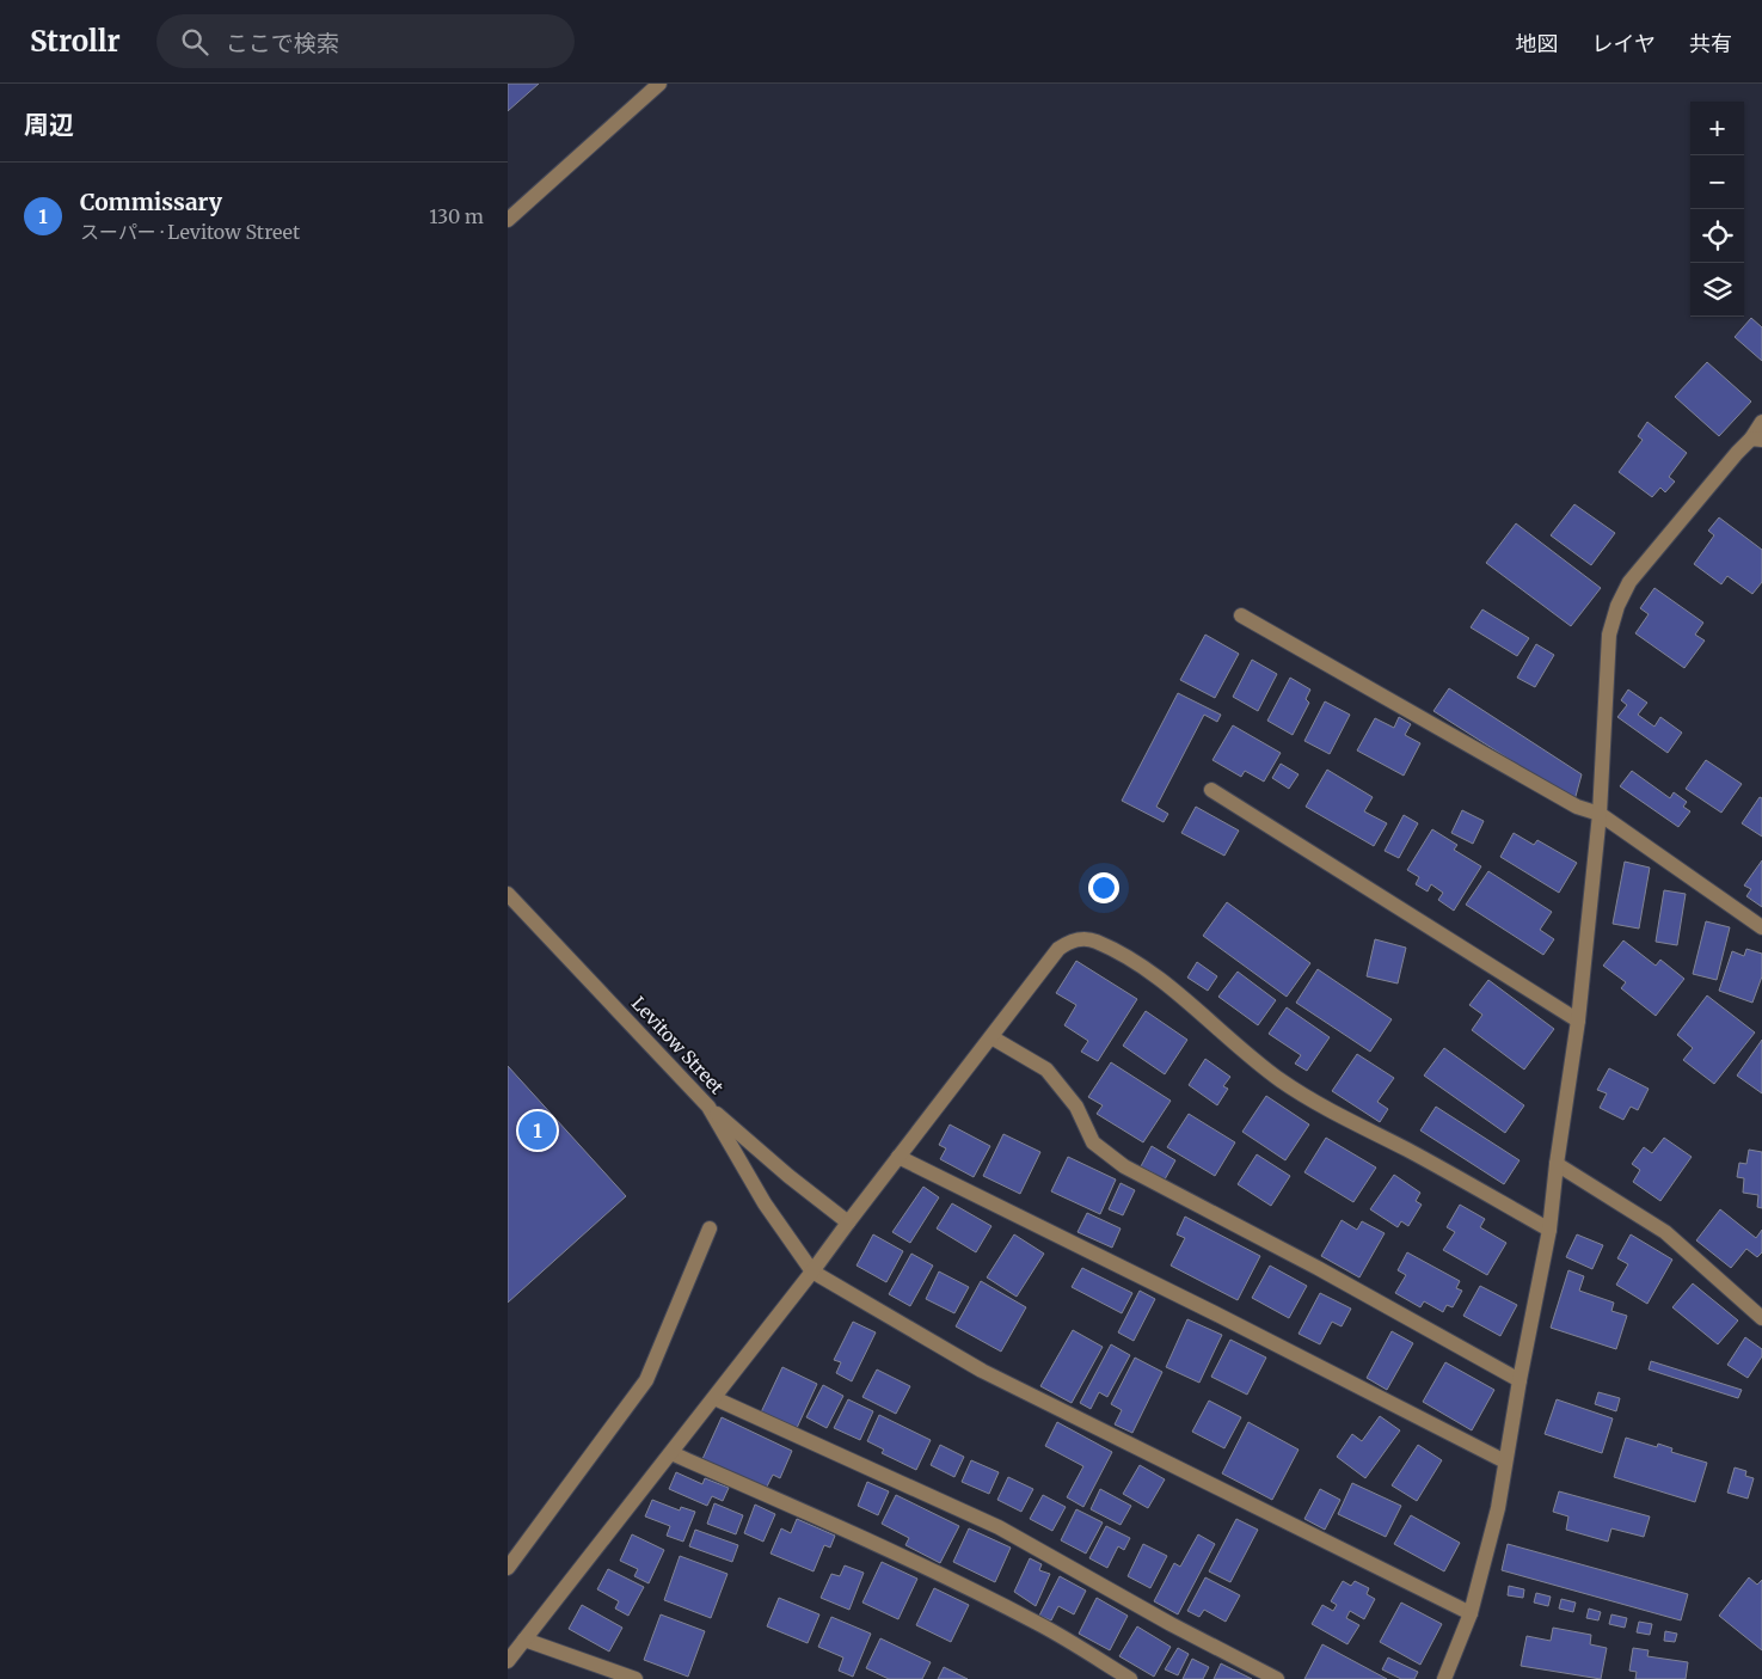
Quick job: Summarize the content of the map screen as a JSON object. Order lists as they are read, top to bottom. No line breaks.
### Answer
{"streets":{"street":["Levitow Street"]},"page":{"header":"Strollr","search":"ここで検索","nav":["地図","レイヤ","共有"],"heading":"周辺","map_buttons":["+","−"],"list":[{"mark":"1","name":"Commissary","note":"スーパー · Levitow Street","value":"130 m"}],"pins":"1"}}
